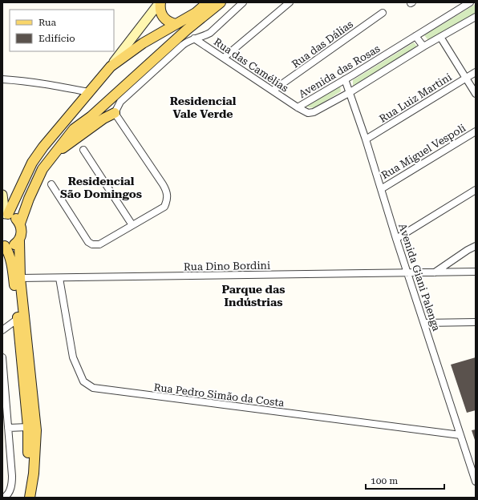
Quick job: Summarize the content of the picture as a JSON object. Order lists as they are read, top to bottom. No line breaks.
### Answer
{"streets":{"street":["Rua das Dálias","Rua das Camélias","Avenida das Rosas","Rua Luiz Martini","Rua Miguel Vespoli","Rua Dino Bordini","Avenida Giani Palenga","Rua Pedro Simão da Costa"]},"crossings":[["Rua das Dálias","Rua das Camélias"],["Rua das Camélias","Avenida das Rosas"],["Avenida das Rosas","Avenida Giani Palenga"],["Rua Luiz Martini","Avenida Giani Palenga"],["Rua Miguel Vespoli","Avenida Giani Palenga"],["Rua Dino Bordini","Avenida Giani Palenga"],["Rua Dino Bordini","Rua Pedro Simão da Costa"],["Avenida Giani Palenga","Rua Pedro Simão da Costa"]],"districts":["Residencial Vale Verde","Residencial São Domingos","Parque das Indústrias"],"legend":["Rua","Edifício"],"scale_bar":"100 m"}
